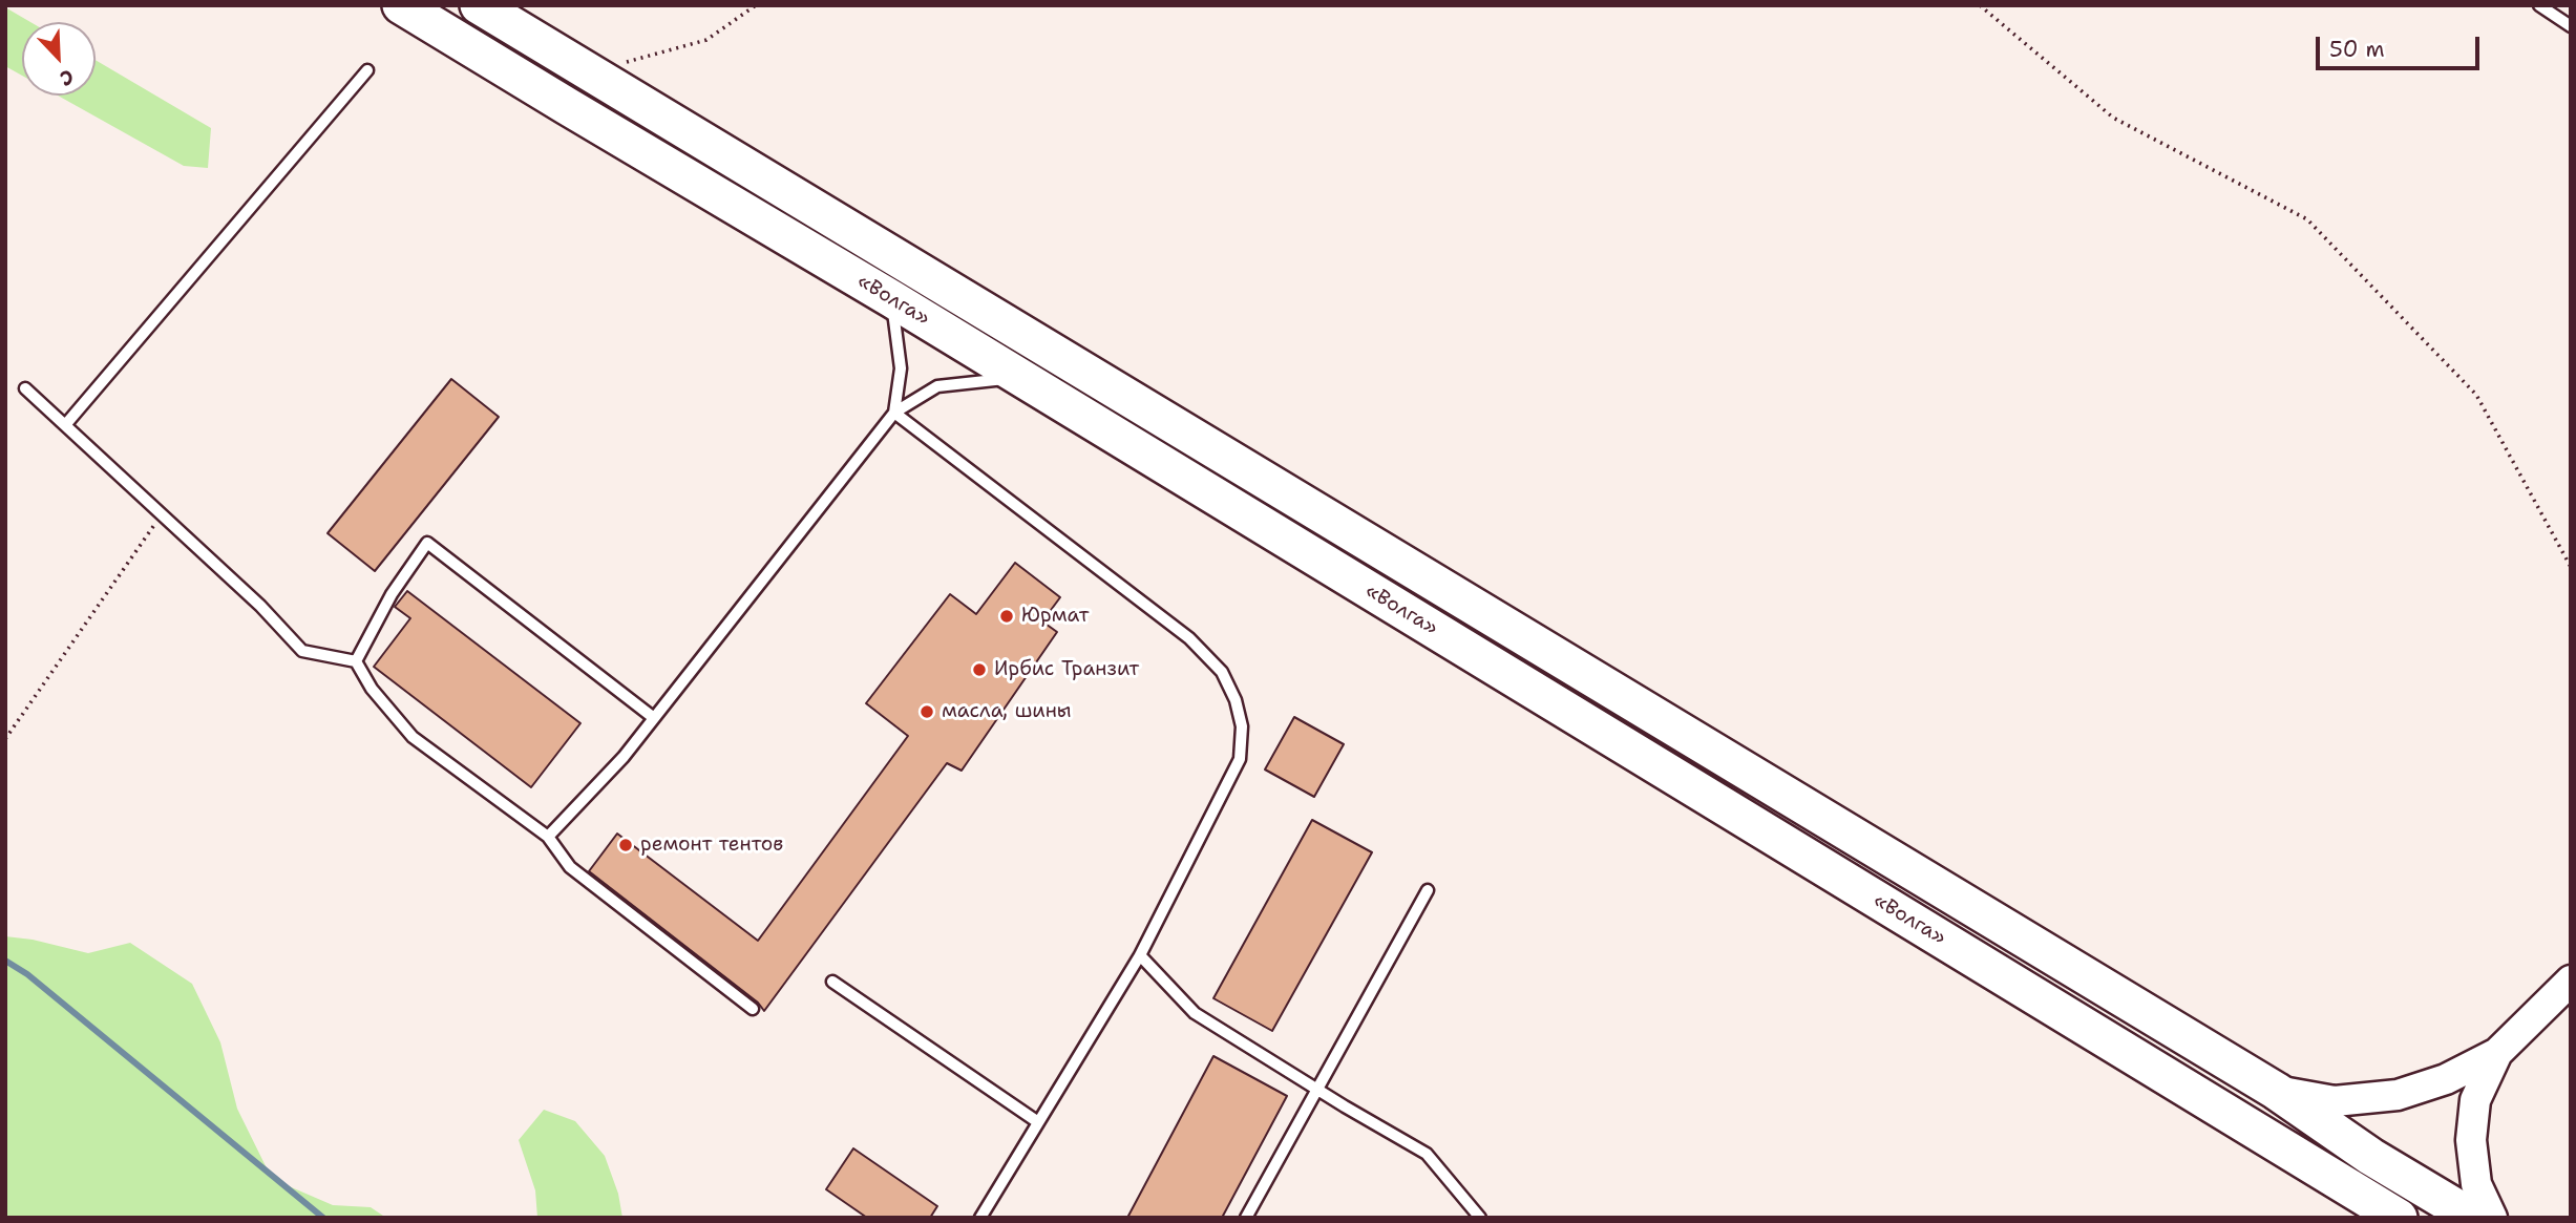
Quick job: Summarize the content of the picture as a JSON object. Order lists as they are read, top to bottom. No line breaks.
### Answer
{"streets":{"highway":["«Волга»"]},"places":["Юрмат","Ирбис Транзит","масла, шины","ремонт тентов"],"scale_bar":"50 m","north":"bottom right"}
